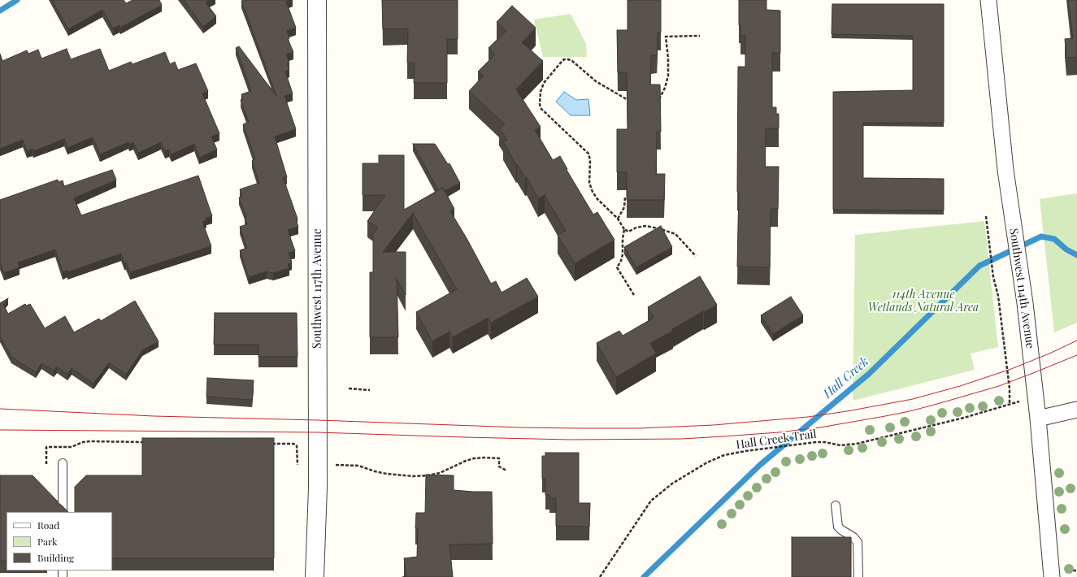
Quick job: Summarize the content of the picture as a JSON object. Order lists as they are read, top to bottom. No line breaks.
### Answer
{"streets":{"street":["Southwest 117th Avenue","Southwest 114th Avenue"],"path":["Hall Creek Trail"]},"water":["Hall Creek"],"parks":["114th Avenue Wetlands Natural Area"],"legend":["Road","Park","Building"]}
